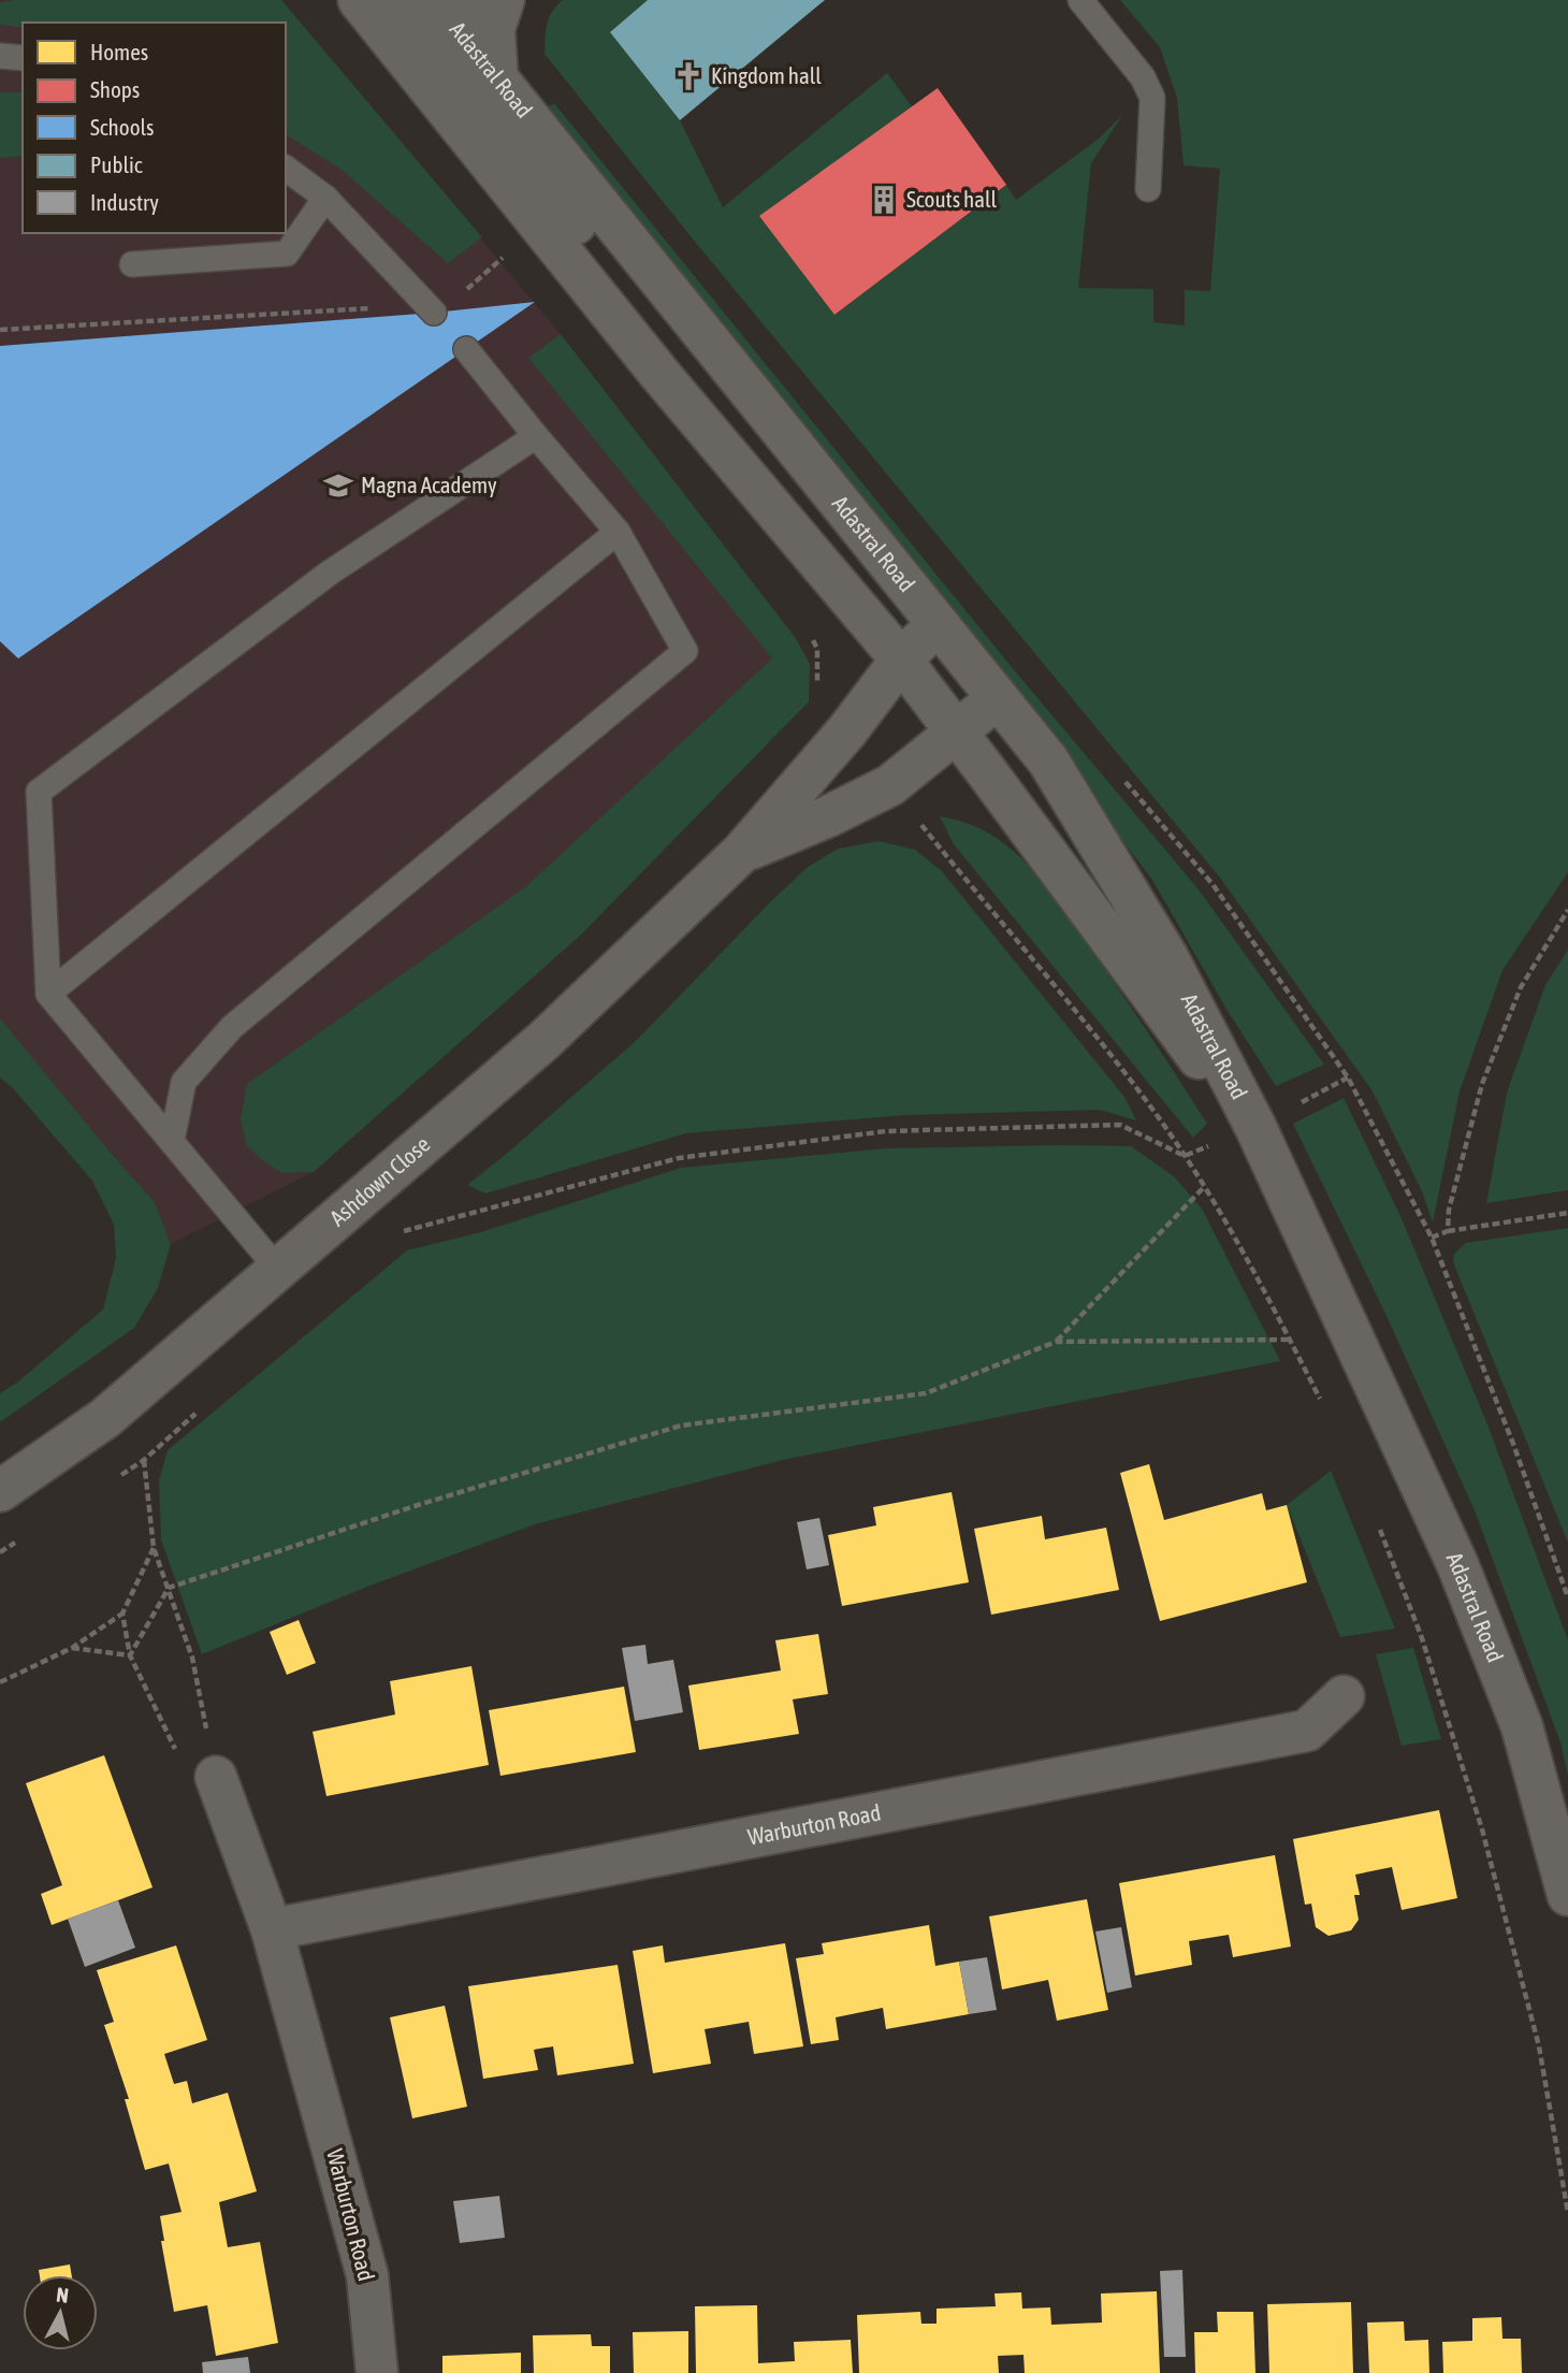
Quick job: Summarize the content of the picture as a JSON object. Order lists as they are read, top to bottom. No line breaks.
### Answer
{"streets":{"street":["Adastral Road","Ashdown Close","Warburton Road"]},"crossings":[["Adastral Road","Ashdown Close"]],"places":{"church":["Kingdom hall"],"building":["Scouts hall"],"school or university":["Magna Academy"]},"legend":["Homes","Shops","Schools","Public","Industry"],"north":"top"}
